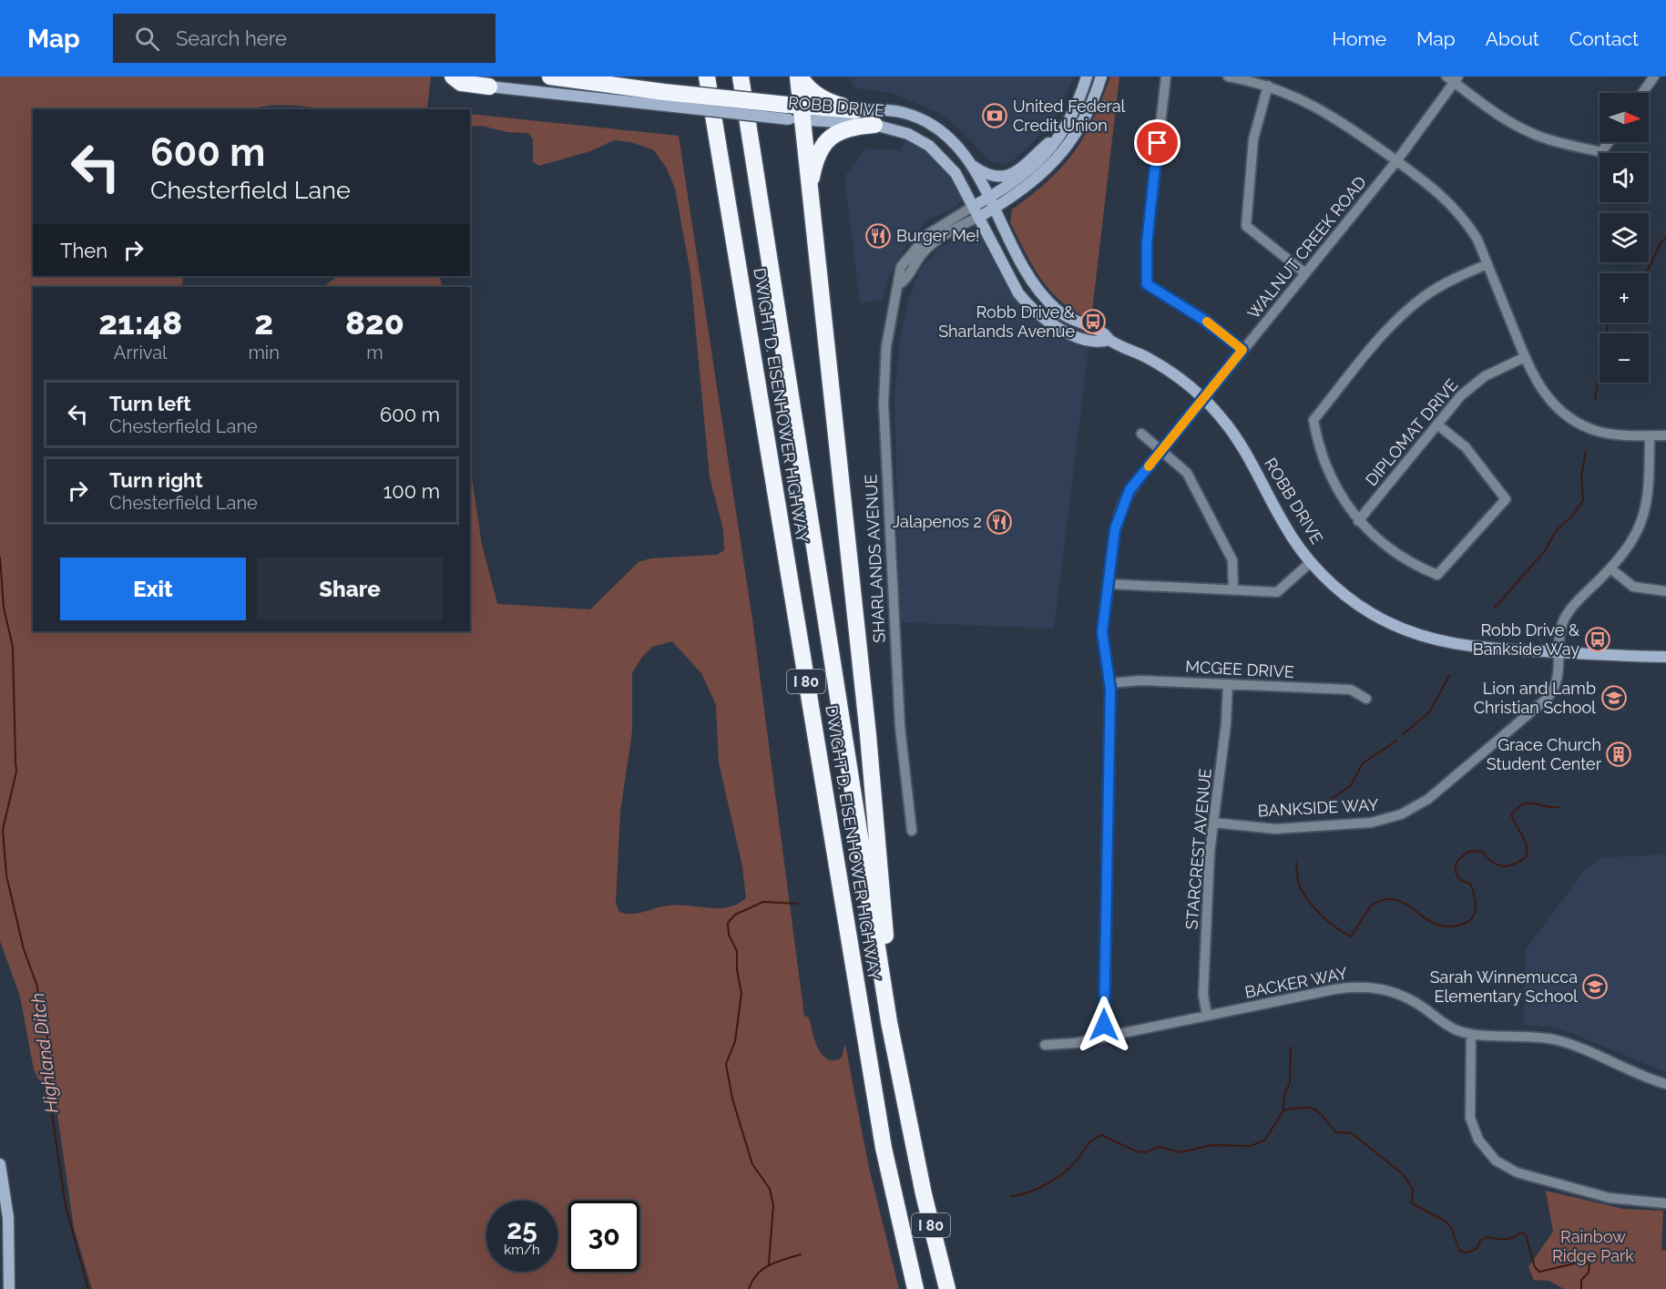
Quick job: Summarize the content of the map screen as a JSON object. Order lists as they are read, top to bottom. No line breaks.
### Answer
{"streets":{"highway":["DWIGHT D. EISENHOWER HIGHWAY","I 80"],"main road":["ROBB DRIVE","SHARLANDS AVENUE"],"street":["WALNUT CREEK ROAD","DIPLOMAT DRIVE","MCGEE DRIVE","BANKSIDE WAY","STARCREST AVENUE","BACKER WAY"]},"crossings":[["ROBB DRIVE","WALNUT CREEK ROAD"],["ROBB DRIVE","SHARLANDS AVENUE"],["ROBB DRIVE","BANKSIDE WAY"],["WALNUT CREEK ROAD","MCGEE DRIVE"],["WALNUT CREEK ROAD","BACKER WAY"],["MCGEE DRIVE","STARCREST AVENUE"],["BANKSIDE WAY","STARCREST AVENUE"],["STARCREST AVENUE","BACKER WAY"]],"water":["Highland Ditch"],"parks":["Rainbow Ridge Park"],"places":{"bank":["United Federal Credit Union"],"restaurant":["Burger Me!","Jalapenos 2"],"bus stop":["Robb Drive & Sharlands Avenue","Robb Drive & Bankside Way"],"school or university":["Lion and Lamb Christian School","Sarah Winnemucca Elementary School"],"building":["Grace Church Student Center"]},"north":"right","page":{"header":"Map","search":"Search here","nav":["Home","Map","About","Contact"],"map_buttons":["+","−"],"turn":["600 m","Chesterfield Lane"],"then":"Then","eta":["21:48","Arrival","2","min","820","m"],"list":[{"name":"Turn left","note":"Chesterfield Lane","value":"600 m"},{"name":"Turn right","note":"Chesterfield Lane","value":"100 m"}],"buttons":["Exit","Share"],"speed":"25 km/h","limit":"30"}}
